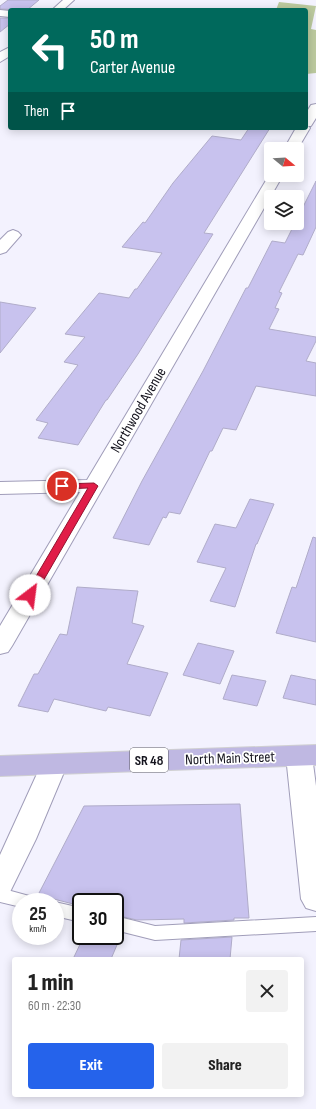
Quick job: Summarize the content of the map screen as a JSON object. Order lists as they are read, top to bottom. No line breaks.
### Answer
{"streets":{"main road":["North Main Street","SR 48"],"street":["Northwood Avenue"]},"north":"right","page":{"turn":["50 m","Carter Avenue"],"then":"Then","speed":"25 km/h","limit":"30","heading":["1 min","60 m · 22:30"],"buttons":["Exit","Share"]}}
